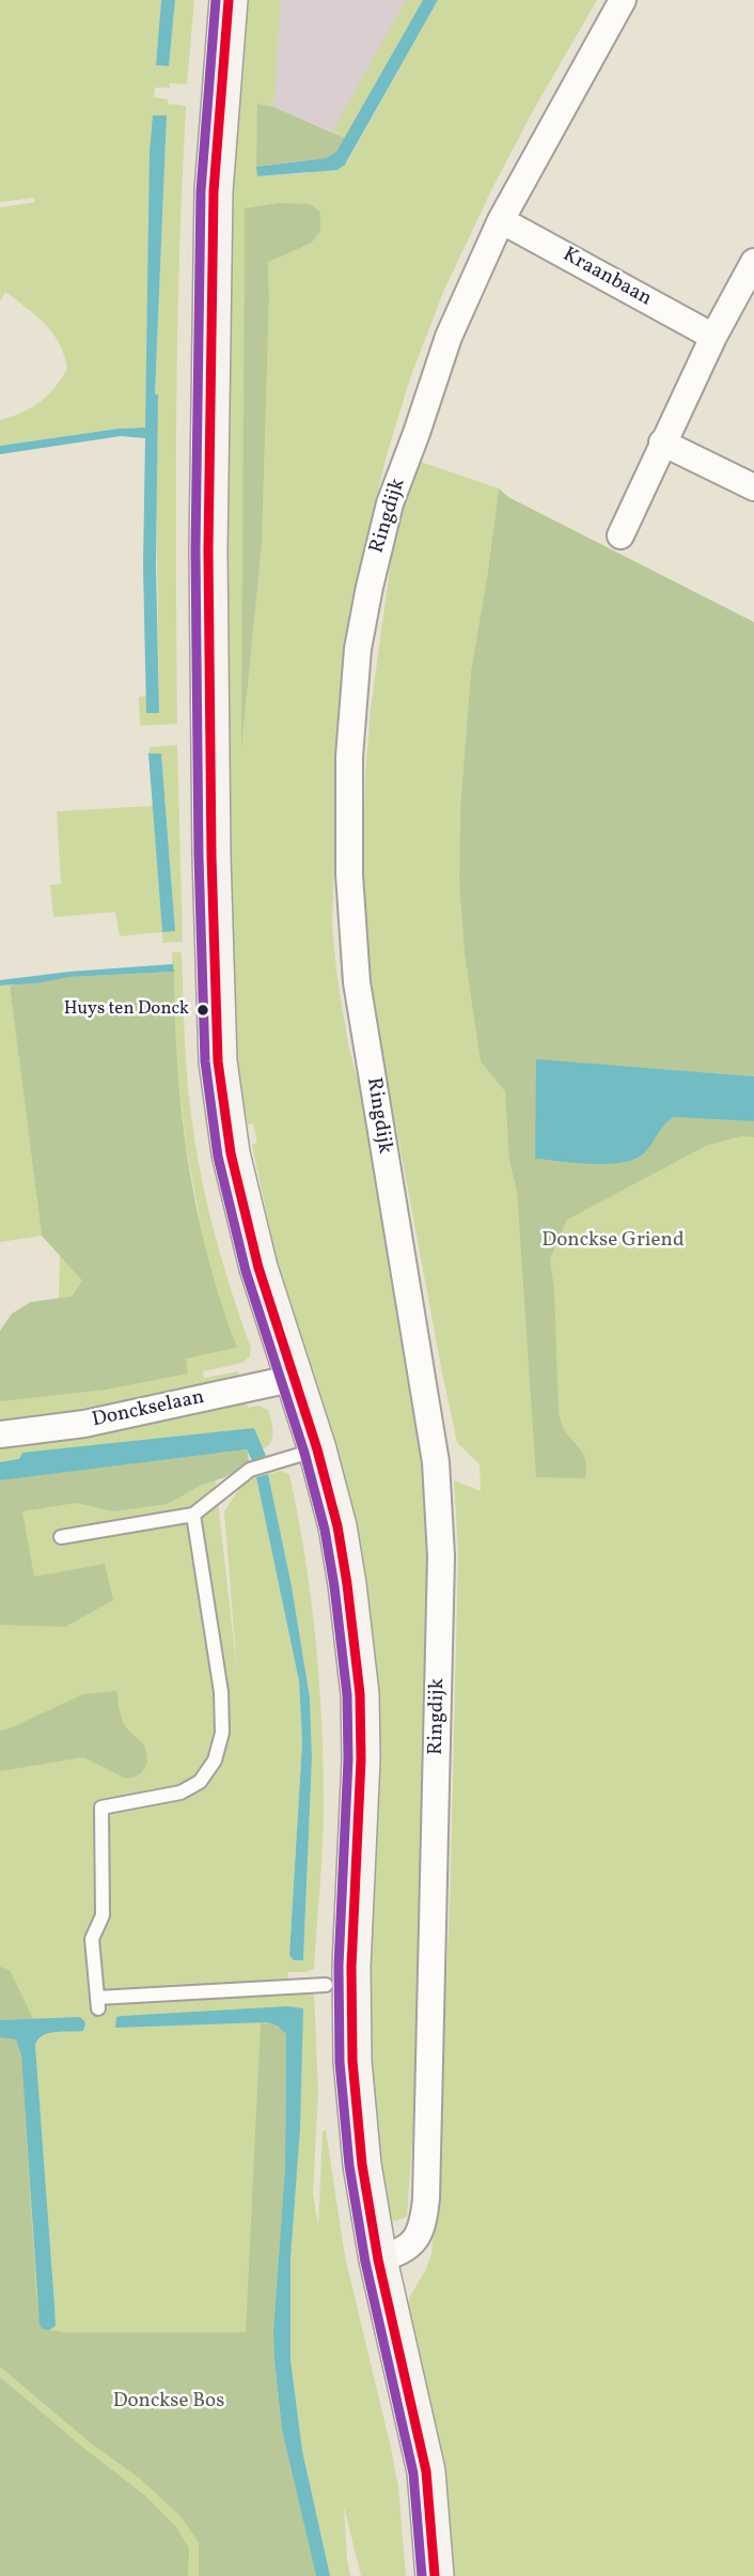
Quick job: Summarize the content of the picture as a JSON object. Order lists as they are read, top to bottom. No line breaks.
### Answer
{"streets":{"street":["Kraanbaan","Ringdijk","Donckselaan"]},"crossings":[["Kraanbaan","Ringdijk"]],"parks":["Donckse Griend","Donckse Bos"],"places":["Huys ten Donck"]}
